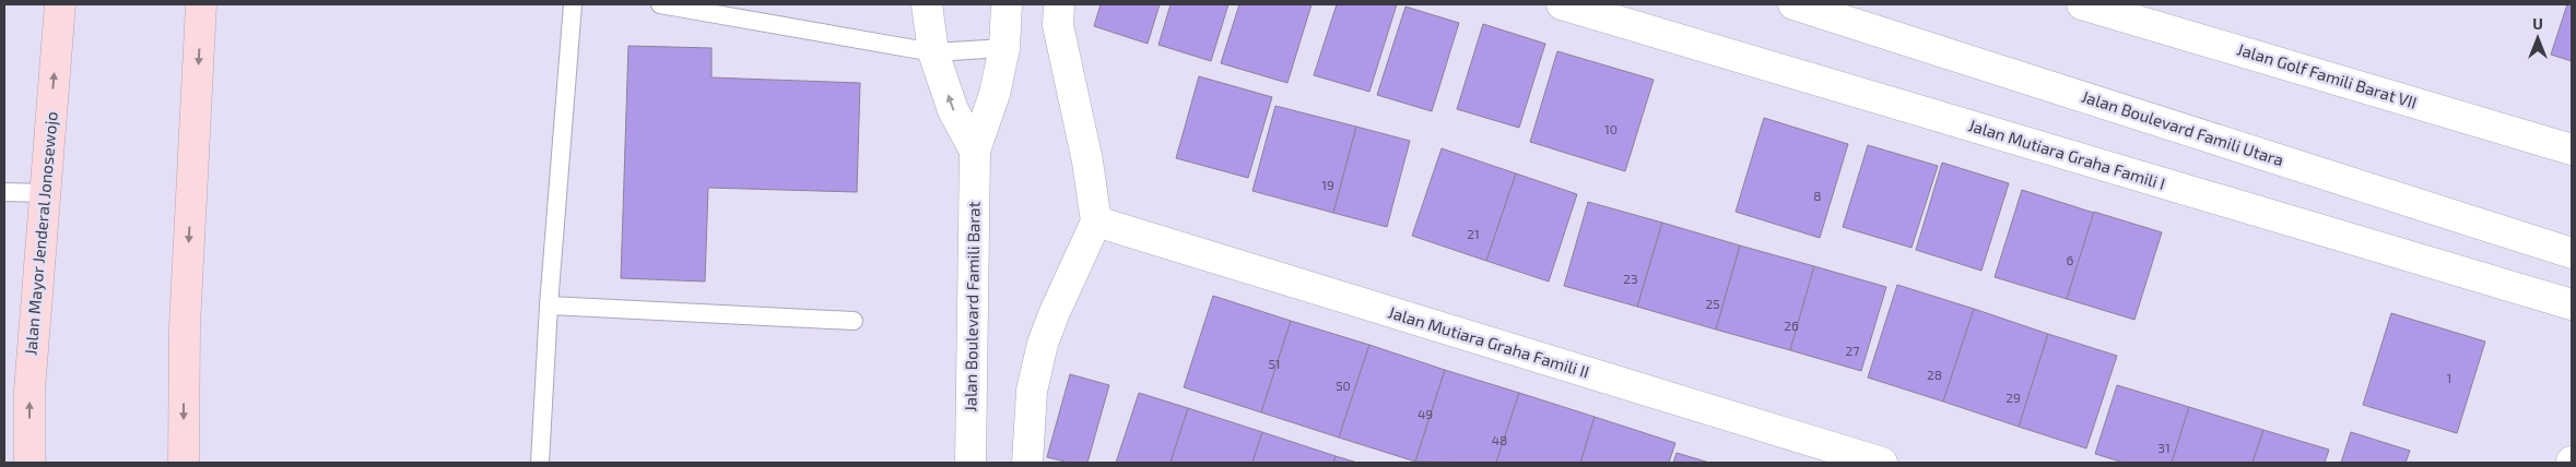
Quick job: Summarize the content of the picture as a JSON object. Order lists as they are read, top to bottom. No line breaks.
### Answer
{"streets":{"main road":["Jalan Mayor Jenderal Jonosewojo"],"street":["Jalan Golf Famili Barat VII","Jalan Boulevard Famili Utara","Jalan Mutiara Graha Famili I","Jalan Boulevard Famili Barat","Jalan Mutiara Graha Famili II"]},"house_numbers":["10","19","8","21","6","23","25","26","27","51","28","1","50","29","49","48","31"],"north":"top"}
